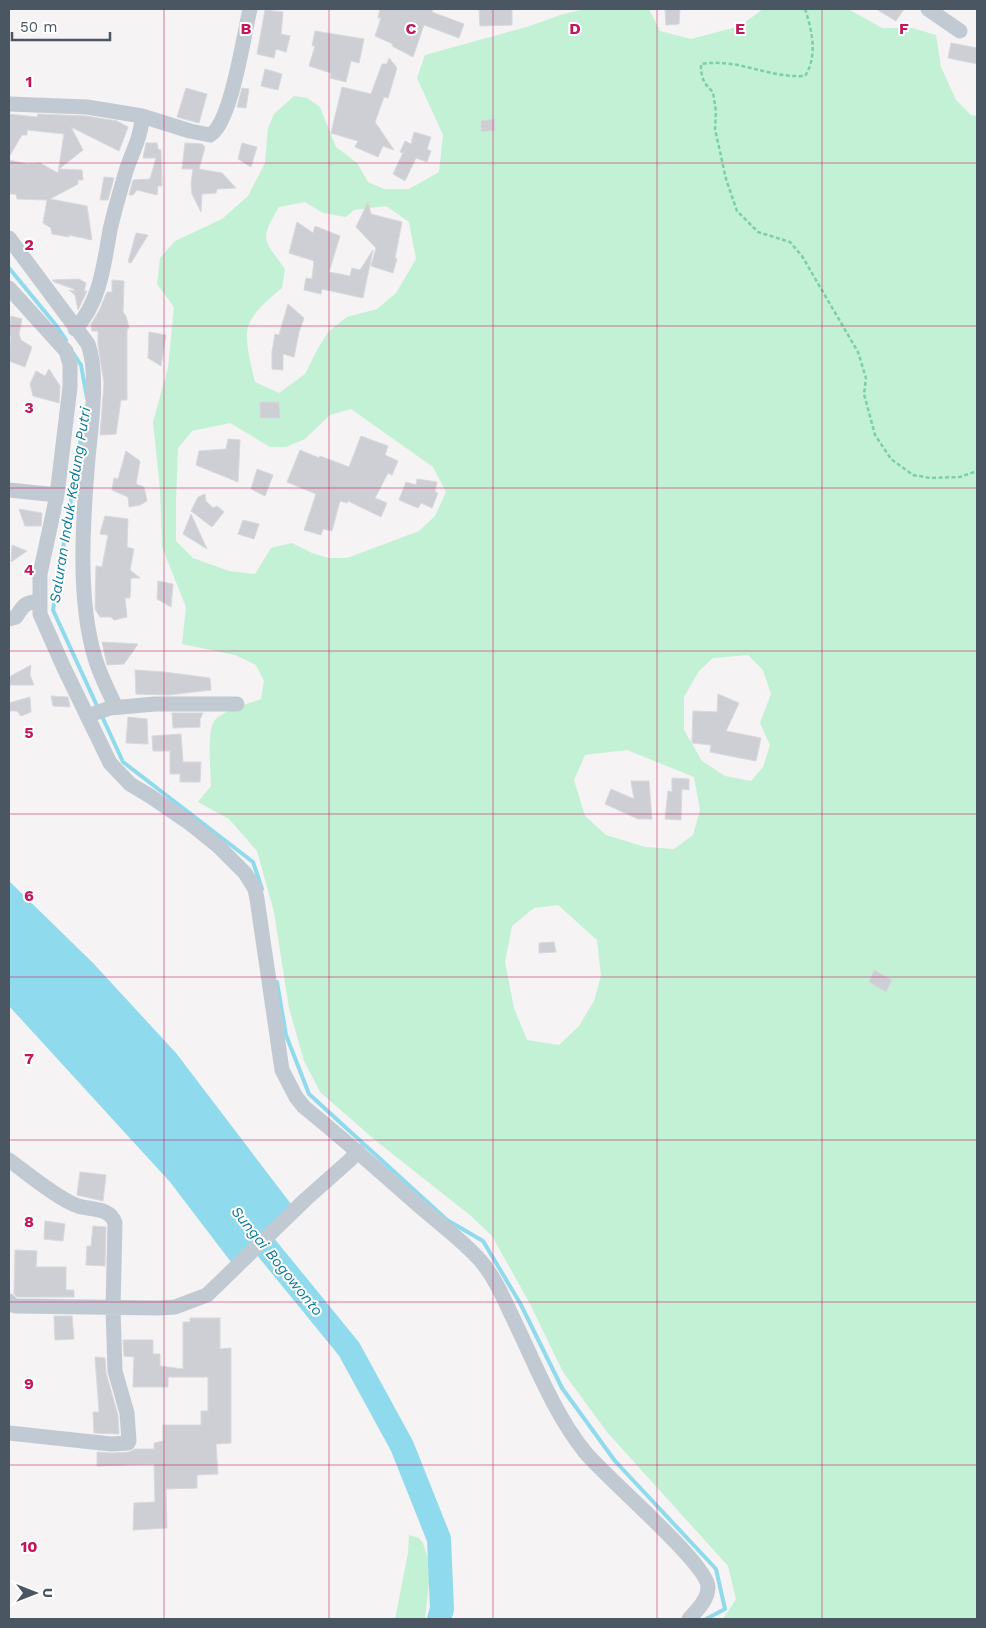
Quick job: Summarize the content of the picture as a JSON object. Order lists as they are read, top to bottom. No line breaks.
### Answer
{"water":["Saluran Induk Kedung Putri","Sungai Bogowonto"],"scale_bar":"50 m","north":"right","grid":{"columns":["B","C","D","E","F"],"rows":["1","2","3","4","5","6","7","8","9","10"]}}
